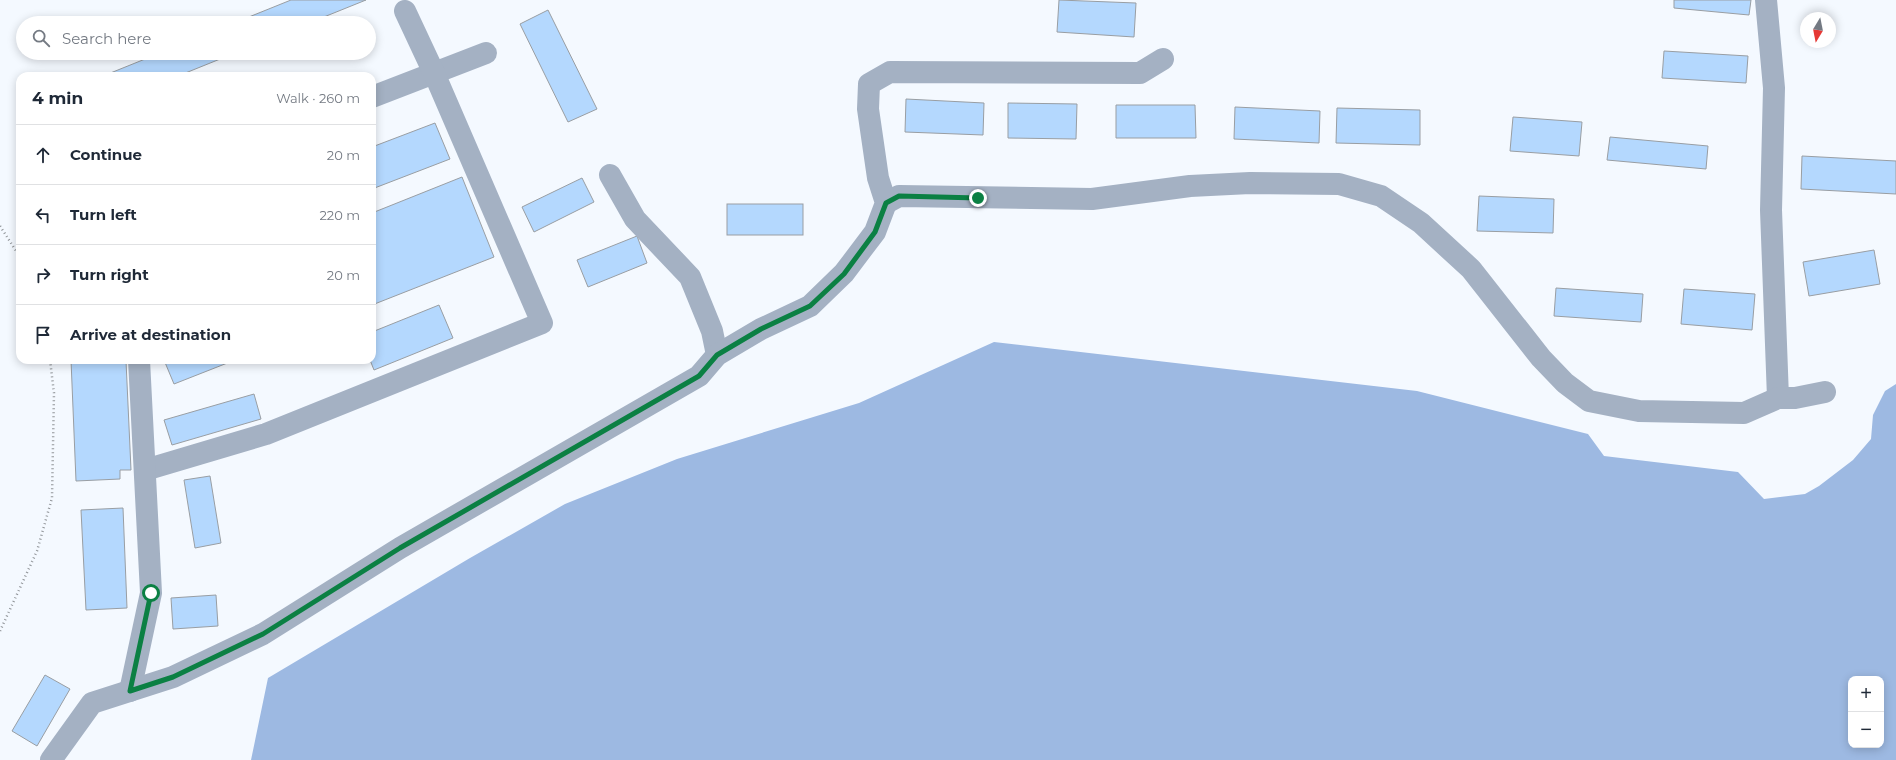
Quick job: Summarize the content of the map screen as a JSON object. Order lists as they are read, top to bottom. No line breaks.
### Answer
{"north":"bottom","page":{"search":"Search here","heading":["4 min","Walk · 260 m"],"list":[["Continue","20 m"],["Turn left","220 m"],["Turn right","20 m"],"Arrive at destination"],"map_buttons":["+","−"]}}
